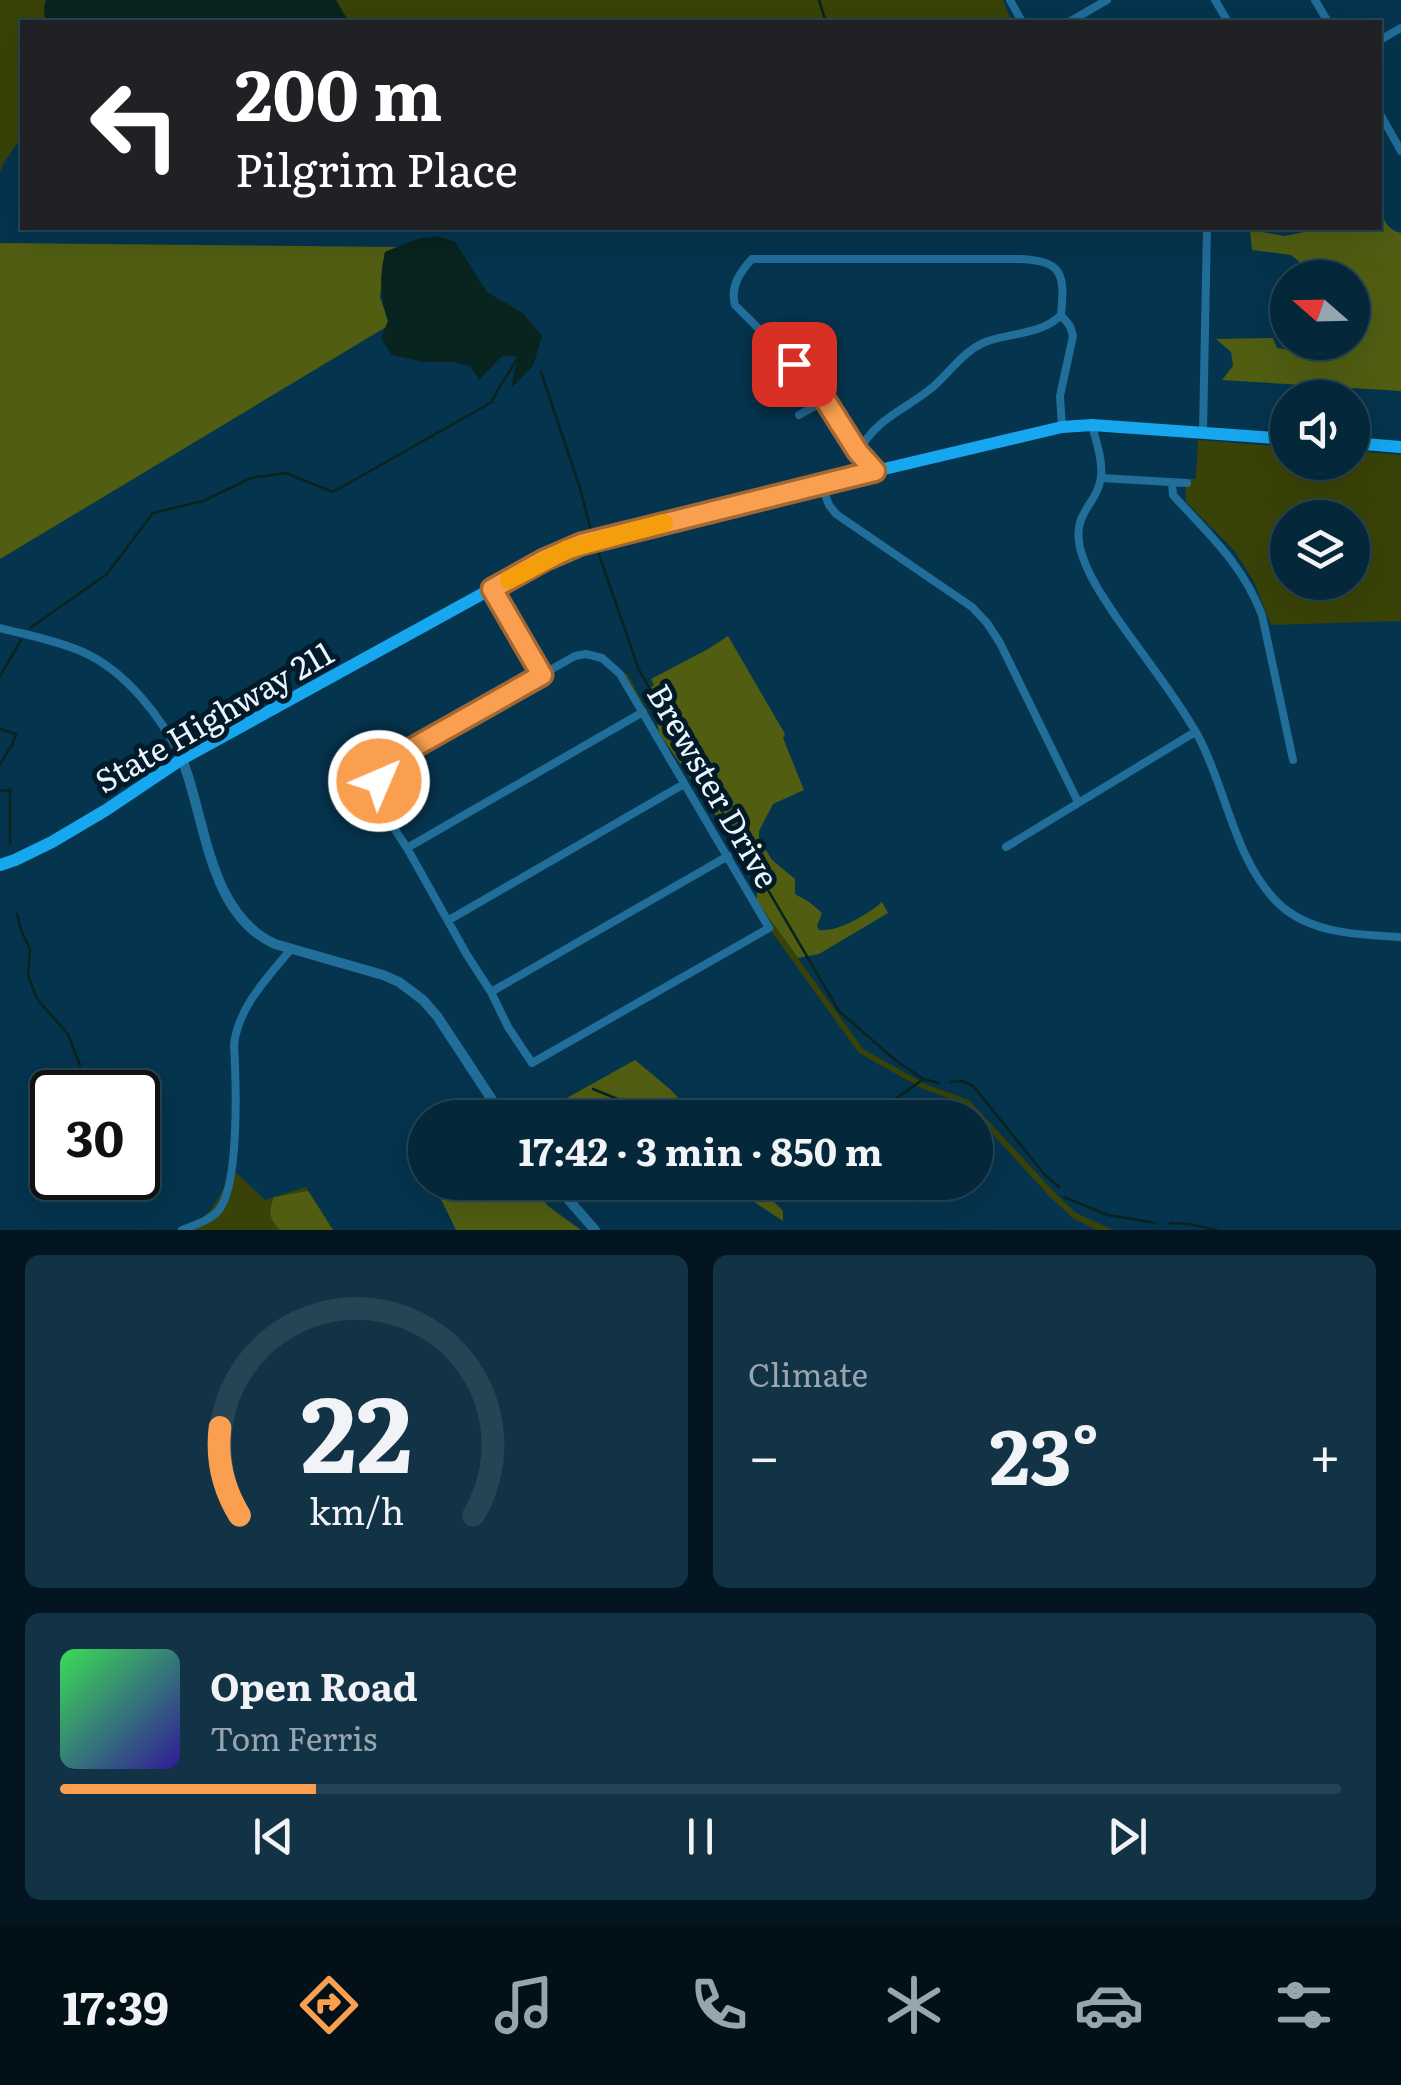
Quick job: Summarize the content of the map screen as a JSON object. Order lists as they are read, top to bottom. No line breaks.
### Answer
{"streets":{"main road":["State Highway 211"],"street":["Brewster Drive"]},"north":"left","page":{"turn":["200 m","Pilgrim Place"],"limit":"30","trip":"17:42 · 3 min · 850 m","tile":"Climate","heat":["−","23°","+"],"song":["Open Road","Tom Ferris"],"tabs":"17:39","gauge":["22","km/h"]}}
